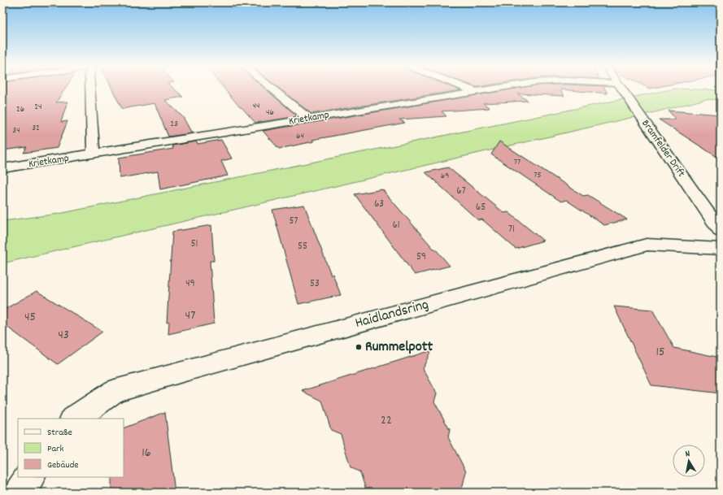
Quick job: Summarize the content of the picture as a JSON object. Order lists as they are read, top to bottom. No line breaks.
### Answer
{"streets":{"street":["Krietkamp","Bramfelder Drift","Haidlandsring"]},"places":["Rummelpott"],"house_numbers":["44","24","26","46","23","32","34","64","77","75","69","67","63","65","57","61","71","51","55","59","49","53","47","45","43","15","22","16"],"legend":["Straße","Park","Gebäude"],"north":"top"}
